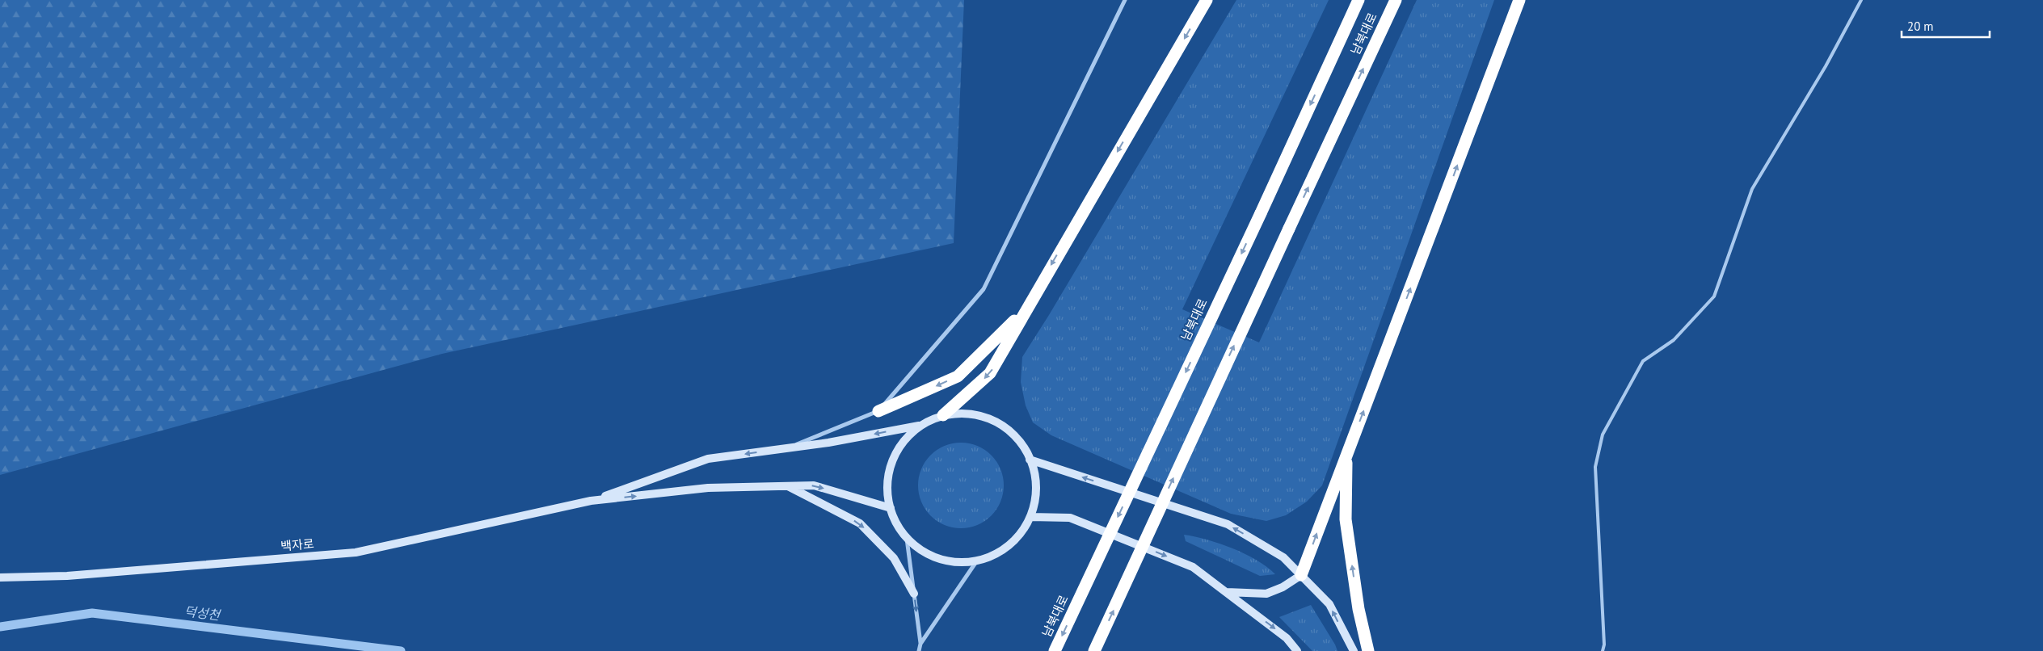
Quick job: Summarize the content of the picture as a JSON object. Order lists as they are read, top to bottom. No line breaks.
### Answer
{"streets":{"highway":["남북대로"],"street":["백자로"]},"water":["덕성천"],"scale_bar":"20 m"}
